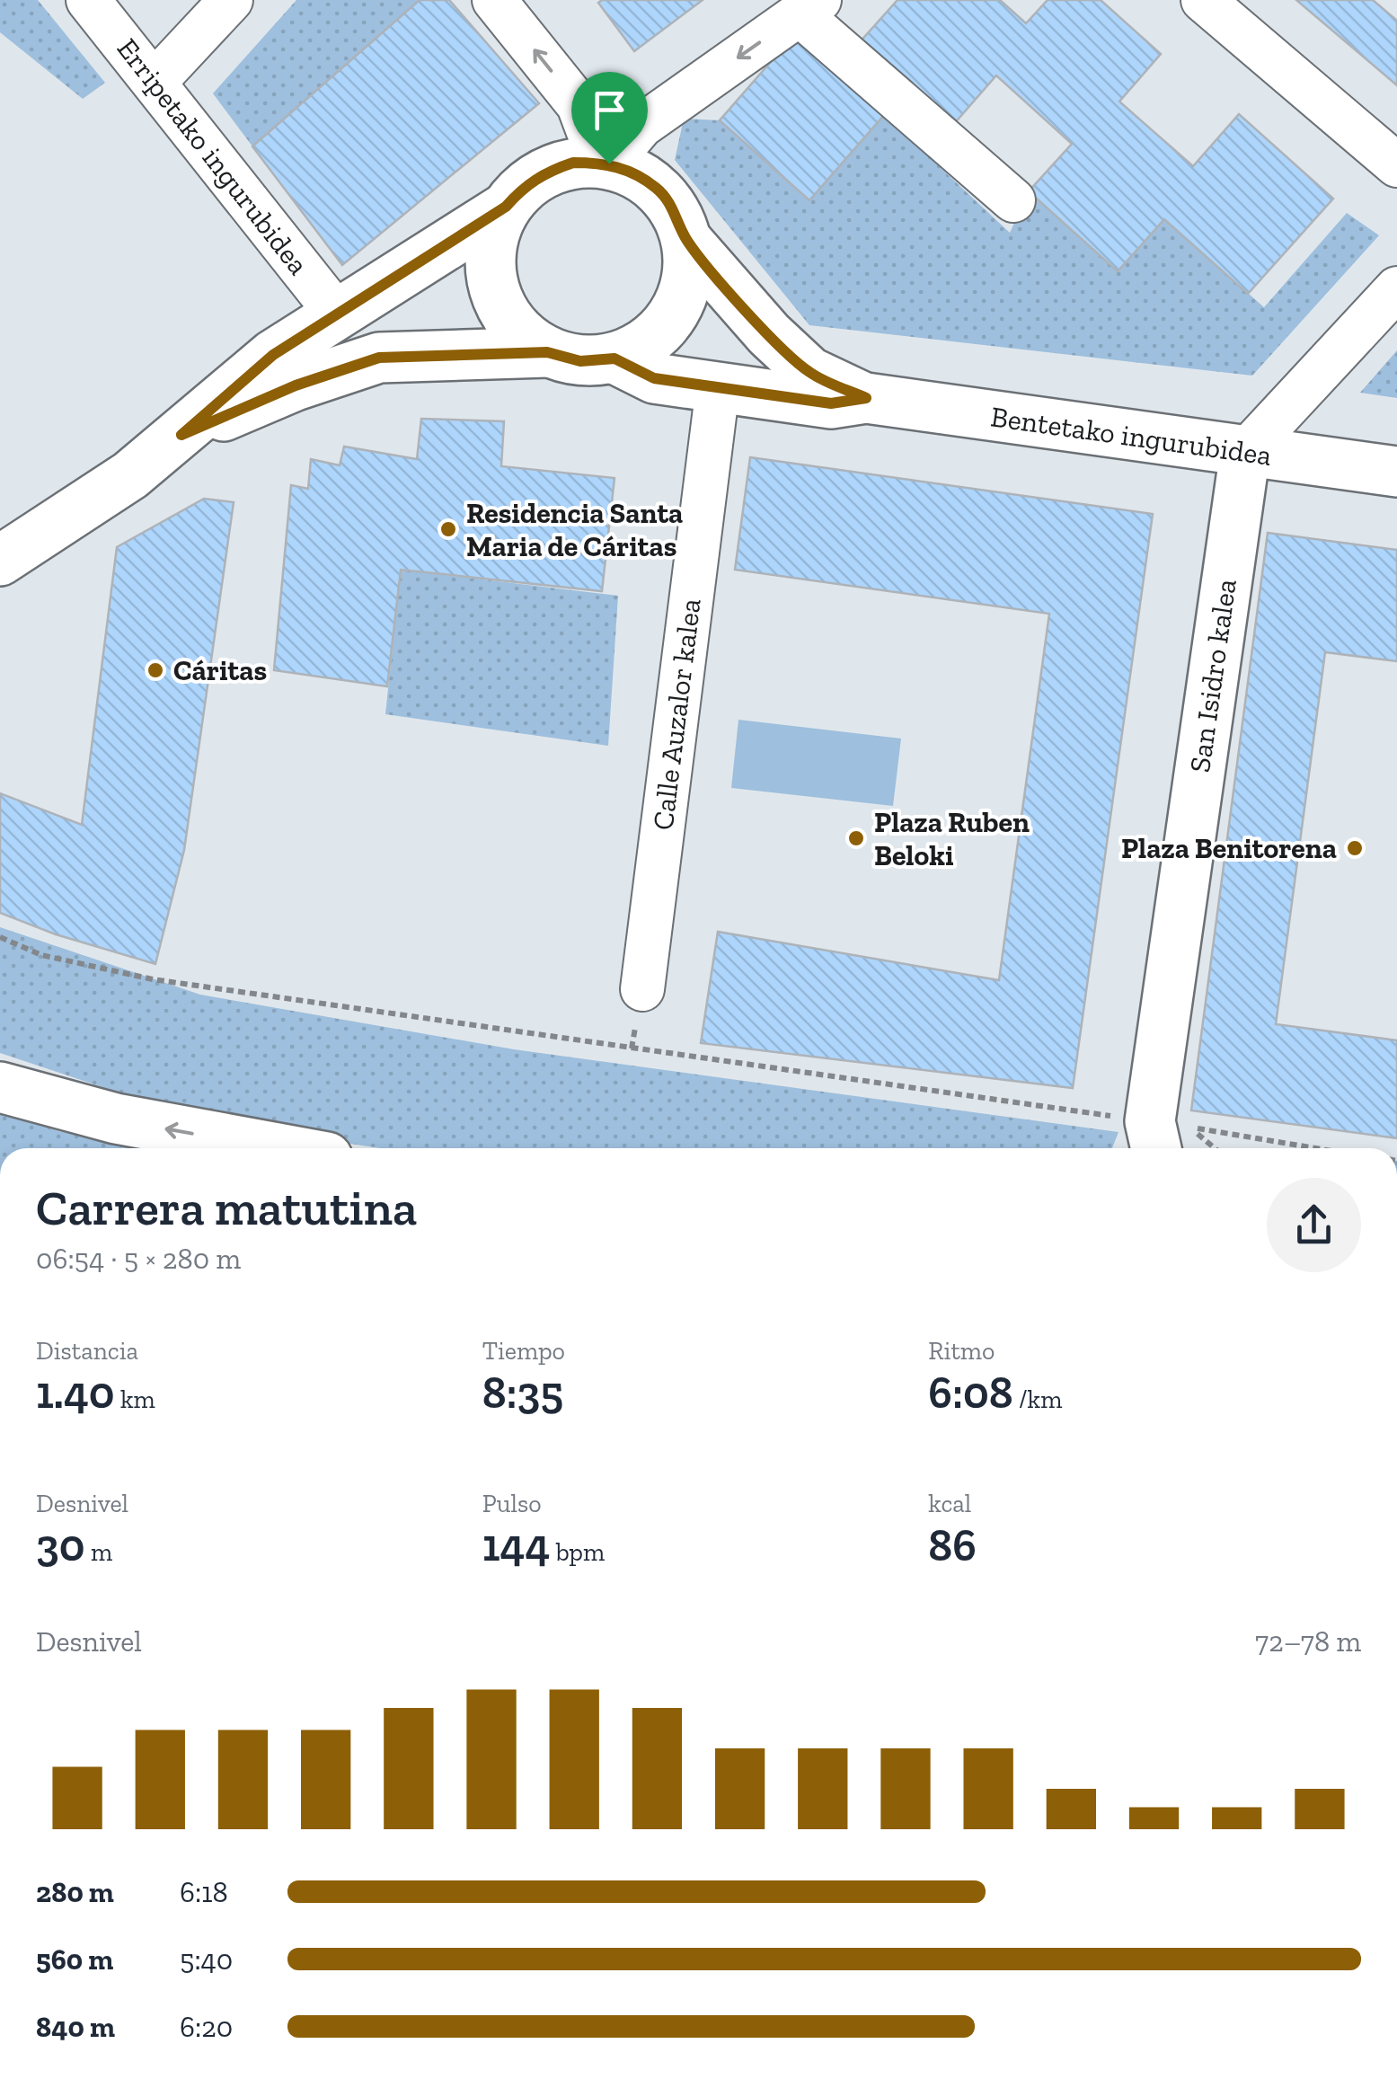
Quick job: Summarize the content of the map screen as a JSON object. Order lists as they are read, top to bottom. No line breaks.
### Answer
{"streets":{"main road":["Bentetako ingurubidea","San Isidro kalea"],"street":["Erripetako ingurubidea","Calle Auzalor kalea"]},"crossings":[["Bentetako ingurubidea","San Isidro kalea"],["Bentetako ingurubidea","Calle Auzalor kalea"]],"places":["Residencia Santa Maria de Cáritas","Cáritas","Plaza Ruben Beloki","Plaza Benitorena"],"page":{"heading":["Carrera matutina","06:54 · 5 × 280 m"],"stats":[["Distancia","1.40 km"],["Tiempo","8:35"],["Ritmo","6:08 /km"],["Desnivel","30 m"],["Pulso","144 bpm"],["kcal","86"]],"chart":["Desnivel","72–78 m"],"list":[{"name":"280 m","note":"6:18"},{"name":"560 m","note":"5:40"},{"name":"840 m","note":"6:20"}]}}
